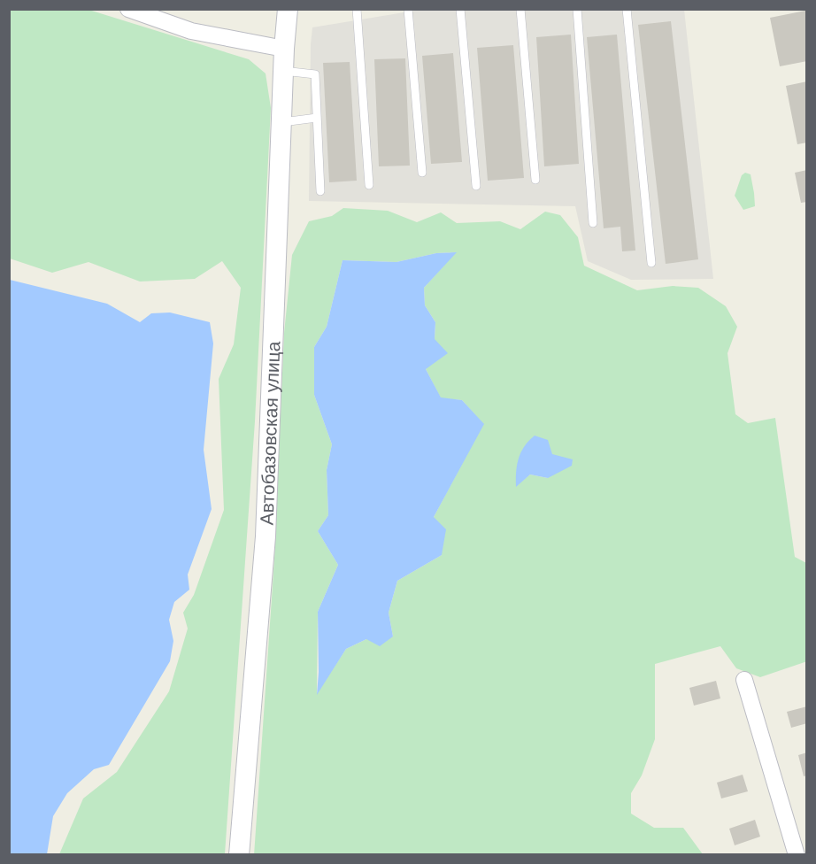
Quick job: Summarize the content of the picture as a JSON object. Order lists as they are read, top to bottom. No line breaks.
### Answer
{"streets":{"street":["Автобазовская улица"]}}
